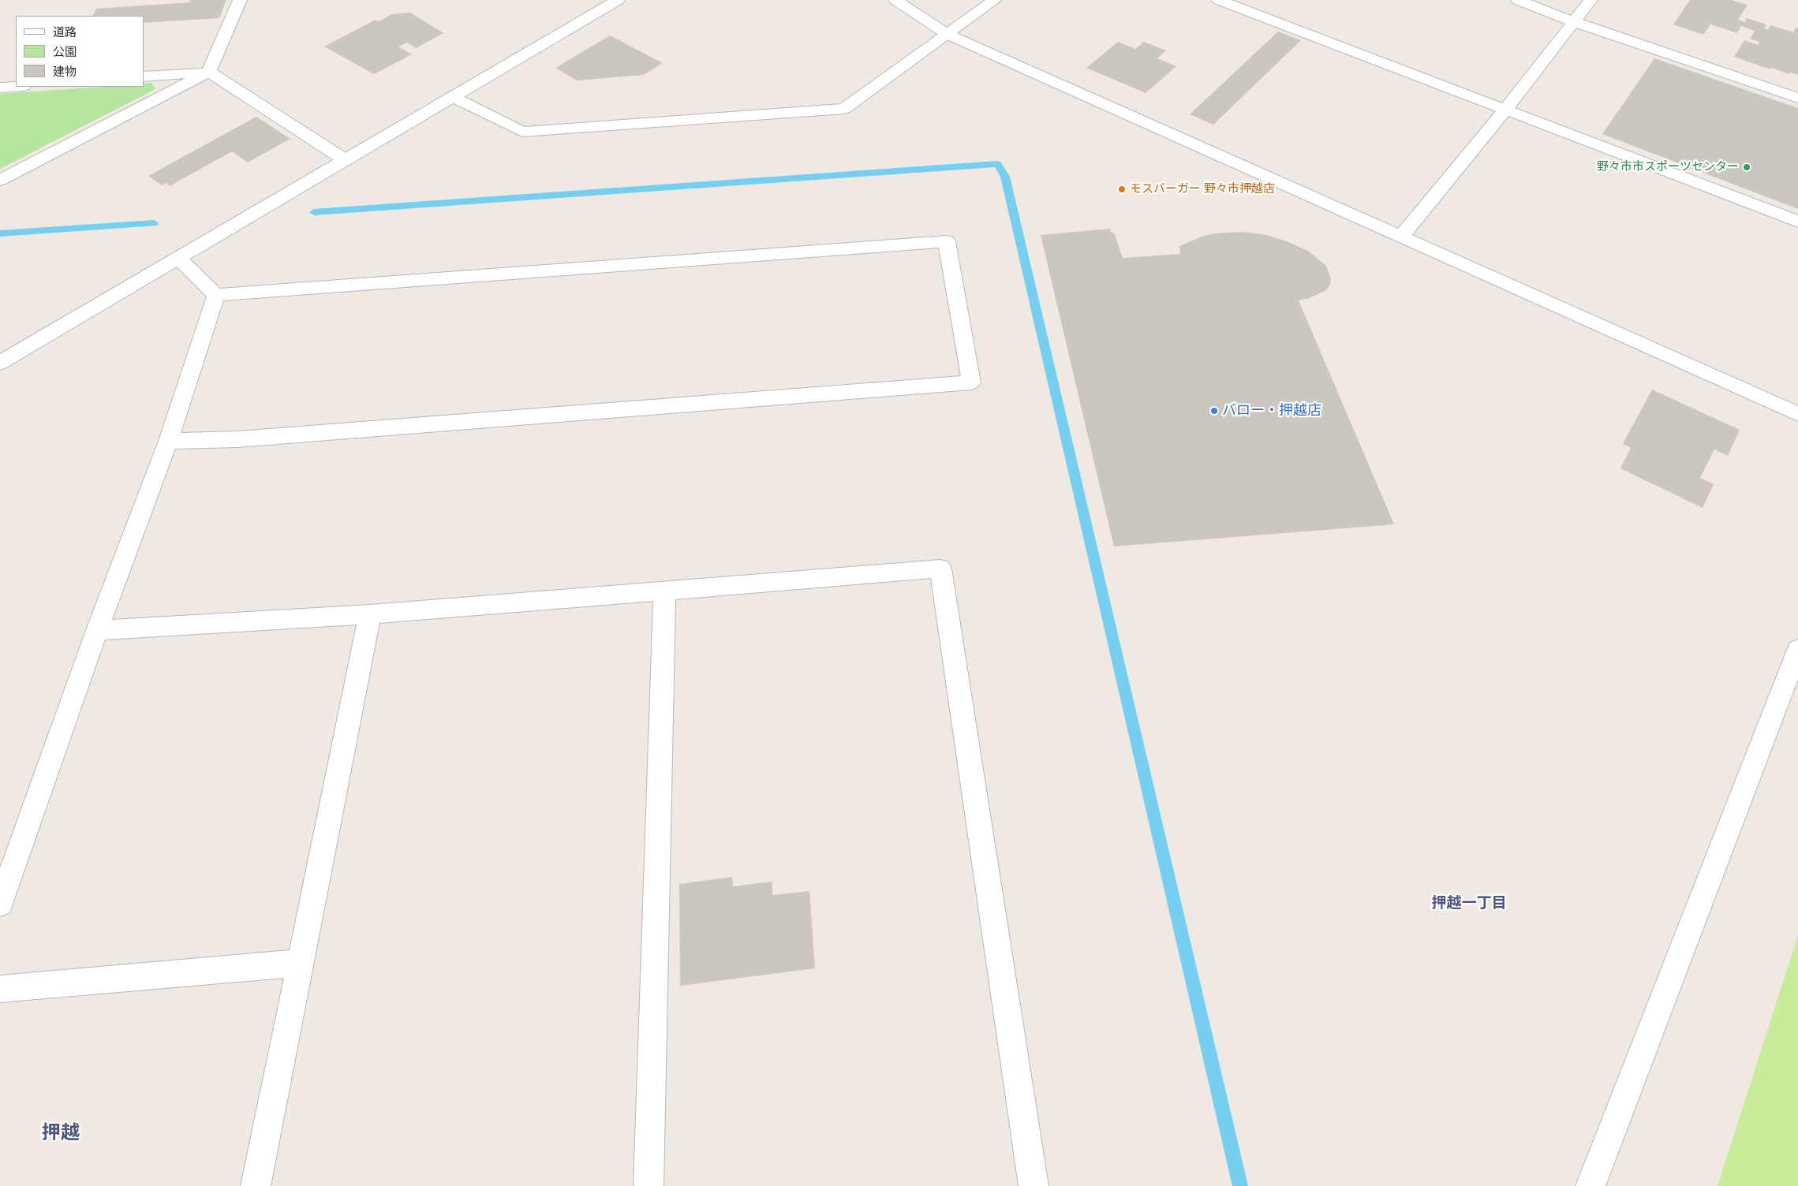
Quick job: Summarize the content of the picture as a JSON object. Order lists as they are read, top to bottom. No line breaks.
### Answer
{"districts":["押越一丁目","押越"],"places":["野々市市スポーツセンター","モスバーガー 野々市押越店","バロー・押越店"],"legend":["道路","公園","建物"]}
